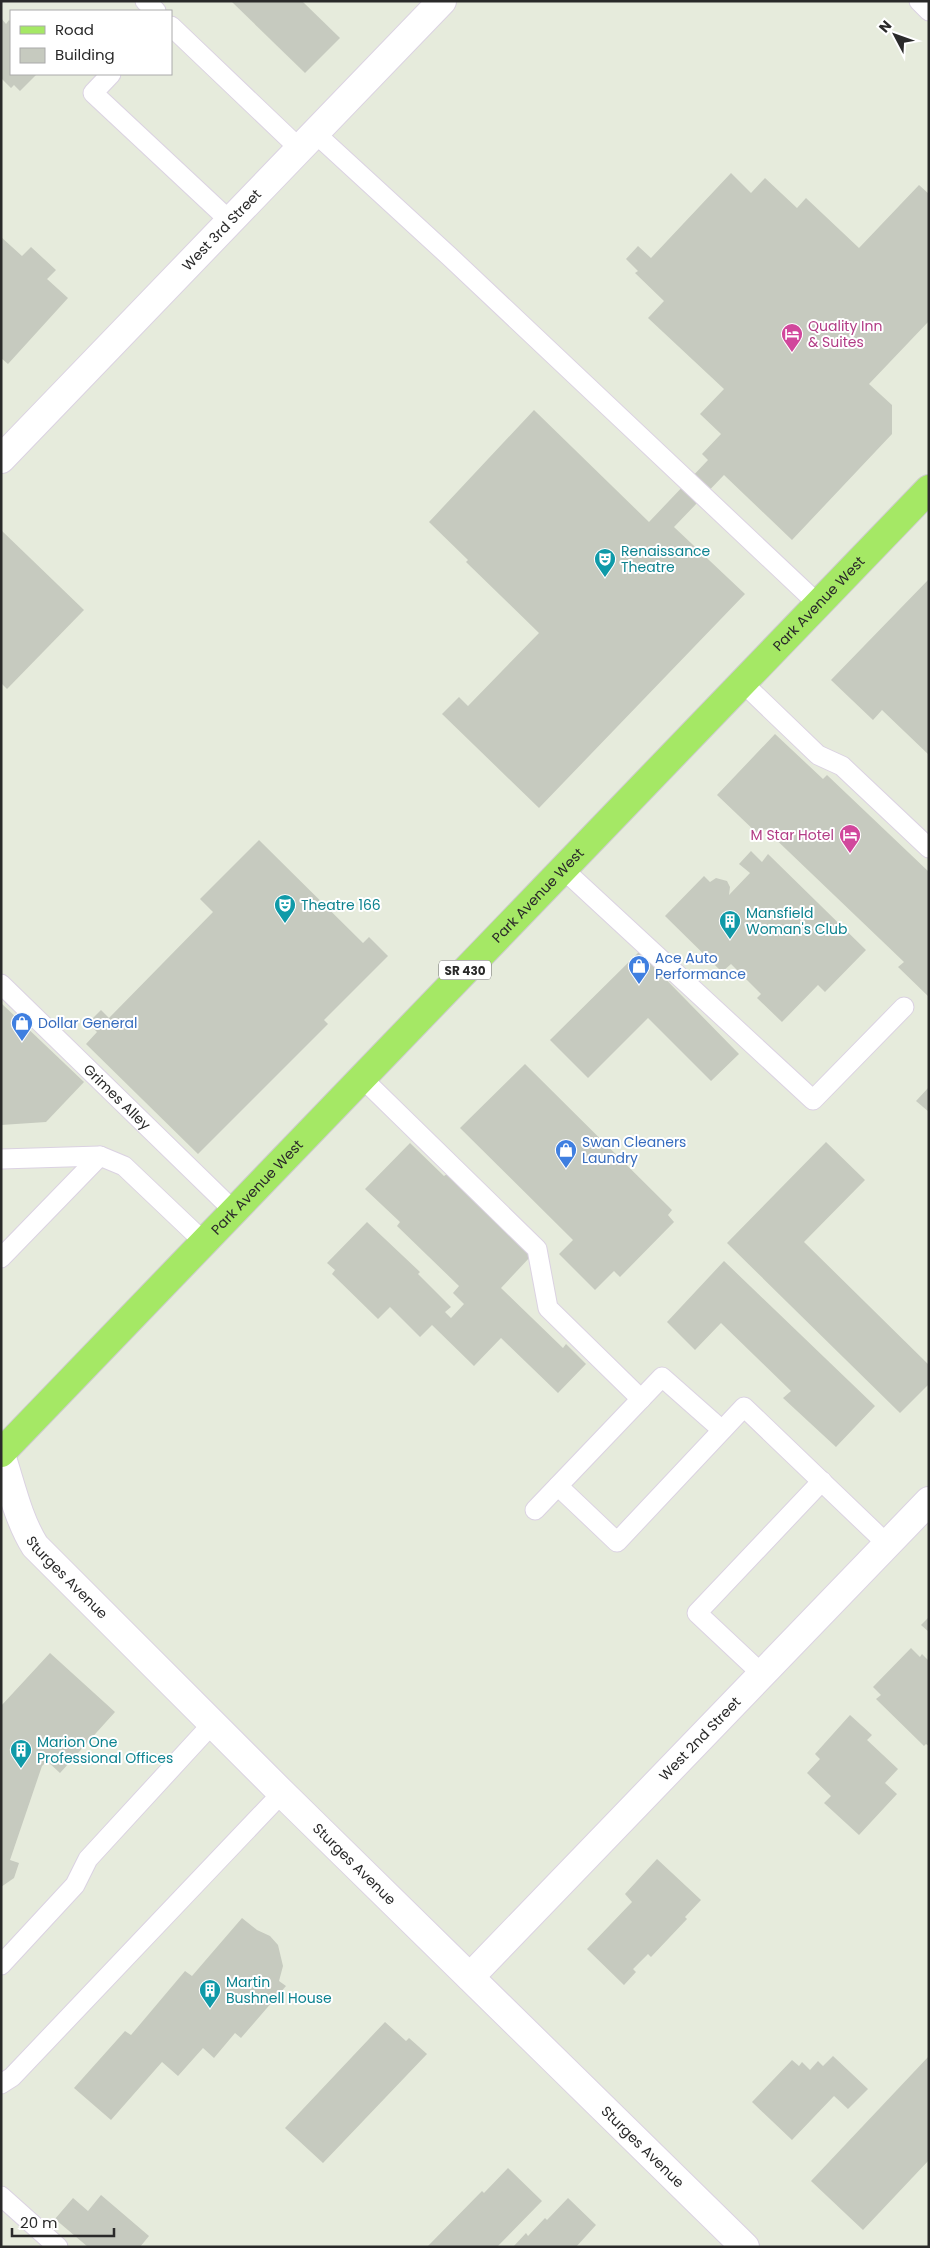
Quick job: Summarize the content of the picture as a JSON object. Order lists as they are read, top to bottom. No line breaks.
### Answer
{"streets":{"main road":["Park Avenue West","SR 430"],"street":["West 3rd Street","Sturges Avenue","West 2nd Street"],"lane":["Grimes Alley"]},"crossings":[["Park Avenue West","Grimes Alley"],["Park Avenue West","Sturges Avenue"],["Sturges Avenue","West 2nd Street"]],"places":{"hotel":["Quality Inn & Suites","M Star Hotel"],"theatre":["Renaissance Theatre","Theatre 166"],"building":["Mansfield Woman's Club","Marion One Professional Offices","Martin Bushnell House"],"shop":["Ace Auto Performance","Dollar General","Swan Cleaners Laundry"]},"legend":["Road","Building"],"scale_bar":"20 m","north":"top left"}
